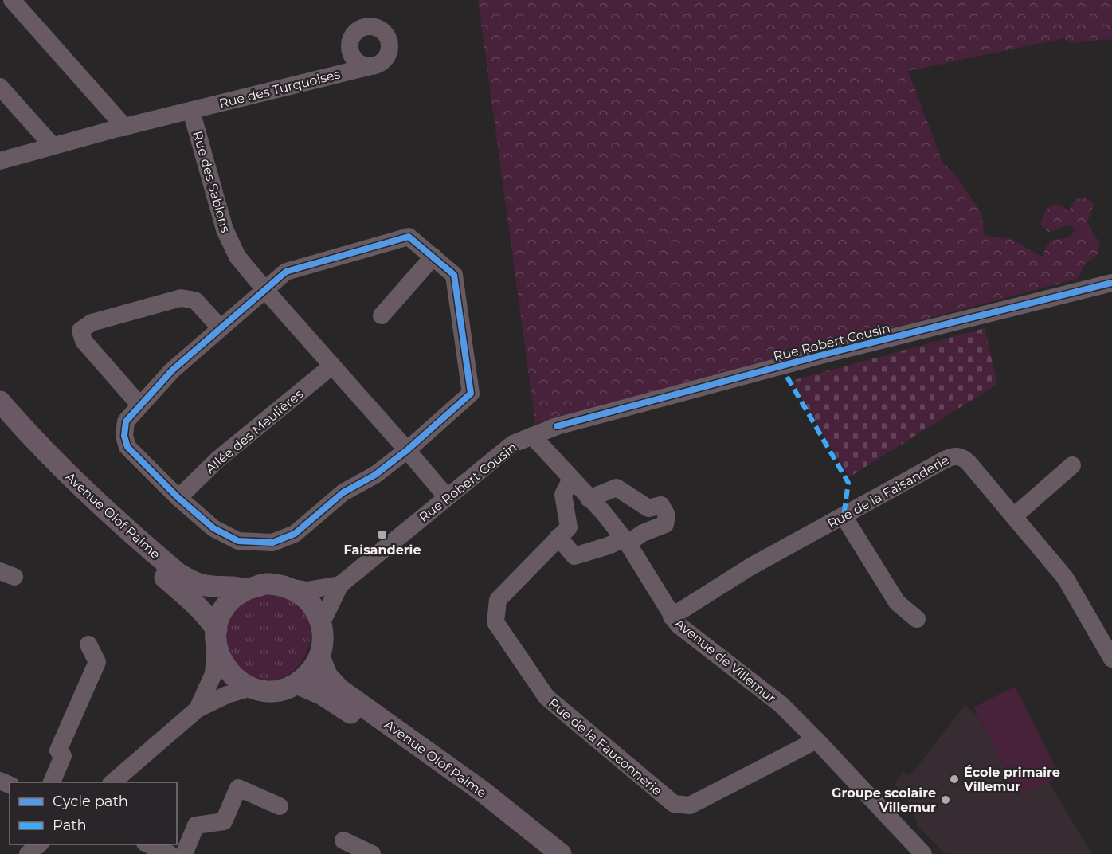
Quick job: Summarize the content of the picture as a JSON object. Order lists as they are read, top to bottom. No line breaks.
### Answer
{"streets":{"main road":["Avenue Olof Palme"],"street":["Rue des Turquoises","Rue des Sablons","Rue Robert Cousin","Allée des Meulières","Rue de la Faisanderie","Avenue de Villemur","Rue de la Fauconnerie"]},"crossings":[["Rue des Turquoises","Rue des Sablons"],["Rue des Sablons","Rue Robert Cousin"],["Rue des Sablons","Allée des Meulières"],["Rue Robert Cousin","Avenue Olof Palme"],["Rue Robert Cousin","Avenue de Villemur"],["Rue de la Faisanderie","Avenue de Villemur"],["Avenue de Villemur","Rue de la Fauconnerie"]],"places":{"transit":["Faisanderie"],"other":["École primaire Villemur","Groupe scolaire Villemur"]},"legend":["Cycle path","Path"]}
